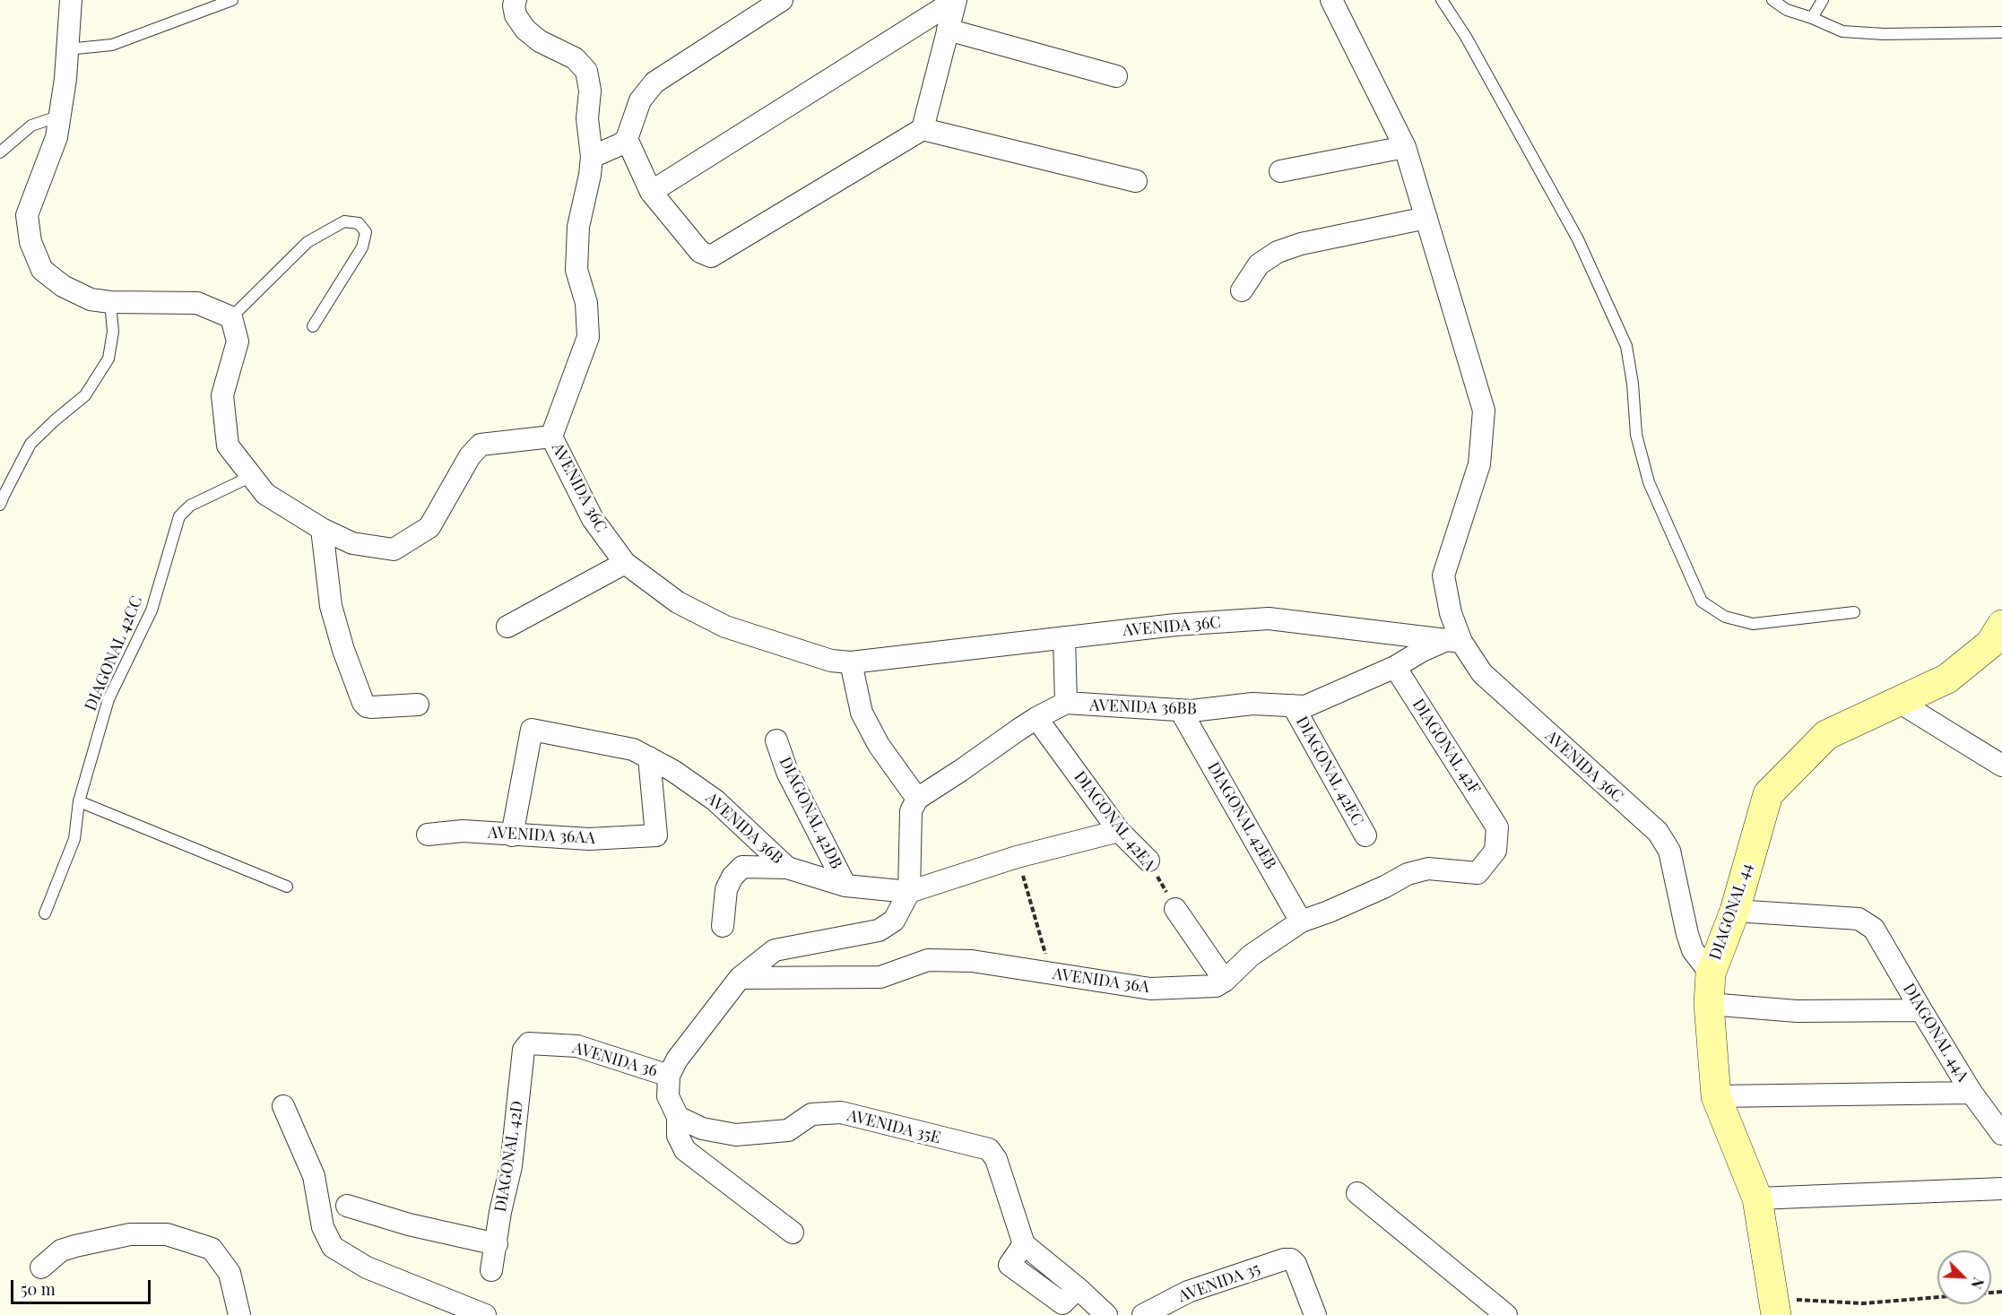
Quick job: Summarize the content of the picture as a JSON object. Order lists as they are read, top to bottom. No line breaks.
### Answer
{"streets":{"main road":["DIAGONAL 44"],"street":["AVENIDA 36C","AVENIDA 36BB","DIAGONAL 42F","DIAGONAL 42EC","DIAGONAL 42DB","DIAGONAL 42EB","DIAGONAL 42EA","AVENIDA 36B","AVENIDA 36AA","AVENIDA 36A","DIAGONAL 44A","AVENIDA 36","AVENIDA 35E","DIAGONAL 42D","AVENIDA 35"],"lane":["DIAGONAL 42CC"]},"crossings":[["AVENIDA 36C","AVENIDA 36BB"],["AVENIDA 36C","DIAGONAL 44"],["AVENIDA 36BB","DIAGONAL 42F"],["AVENIDA 36BB","DIAGONAL 42EC"],["AVENIDA 36BB","DIAGONAL 42EB"],["AVENIDA 36BB","DIAGONAL 42EA"],["DIAGONAL 42F","DIAGONAL 42EB"],["DIAGONAL 42DB","AVENIDA 36B"],["DIAGONAL 42EA","AVENIDA 36B"],["AVENIDA 36B","AVENIDA 36AA"],["DIAGONAL 44","DIAGONAL 44A"],["AVENIDA 36","DIAGONAL 42D"]],"scale_bar":"50 m","north":"bottom right"}
